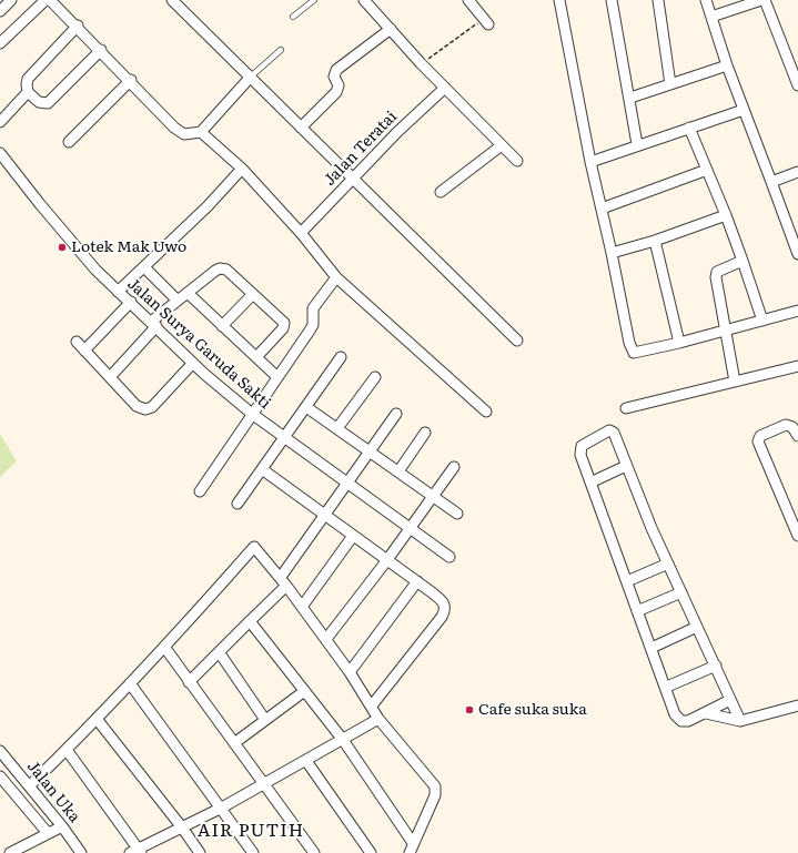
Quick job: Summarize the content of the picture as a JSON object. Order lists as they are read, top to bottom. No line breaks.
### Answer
{"streets":{"street":["Jalan Teratai","Jalan Surya Garuda Sakti","Jalan Uka"]},"districts":["AIR PUTIH"],"places":["Lotek Mak Uwo","Cafe suka suka"]}
